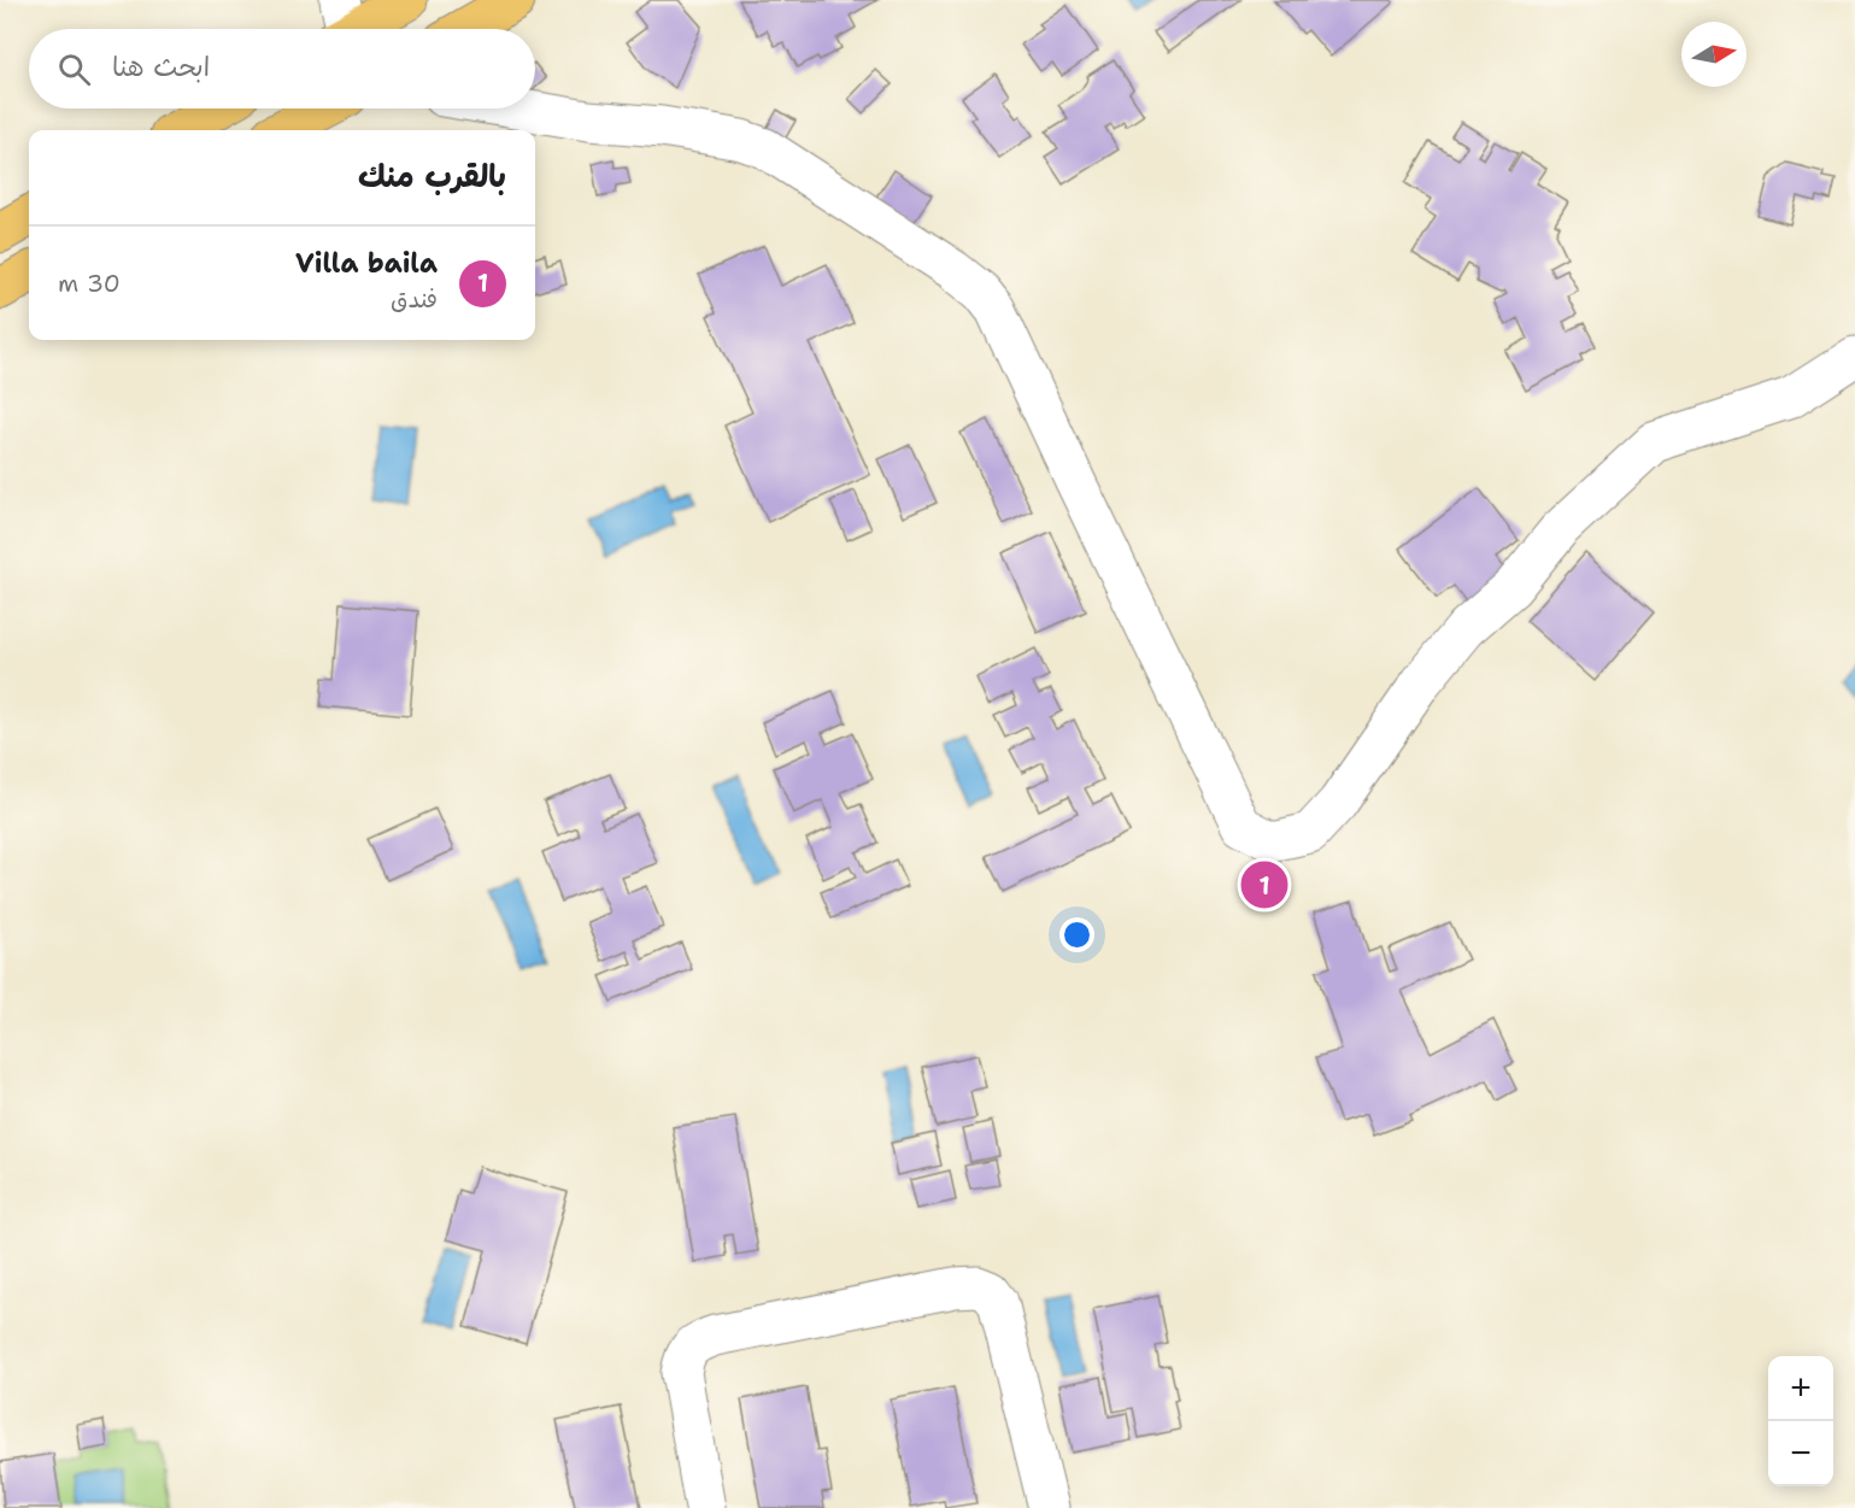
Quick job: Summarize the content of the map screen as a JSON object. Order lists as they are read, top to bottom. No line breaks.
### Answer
{"north":"right","page":{"search":"ابحث هنا","heading":"بالقرب منك","list":[{"mark":"1","name":"Villa baila","note":"فندق","value":"30 m"}],"pins":"1","map_buttons":["+","−"]}}
